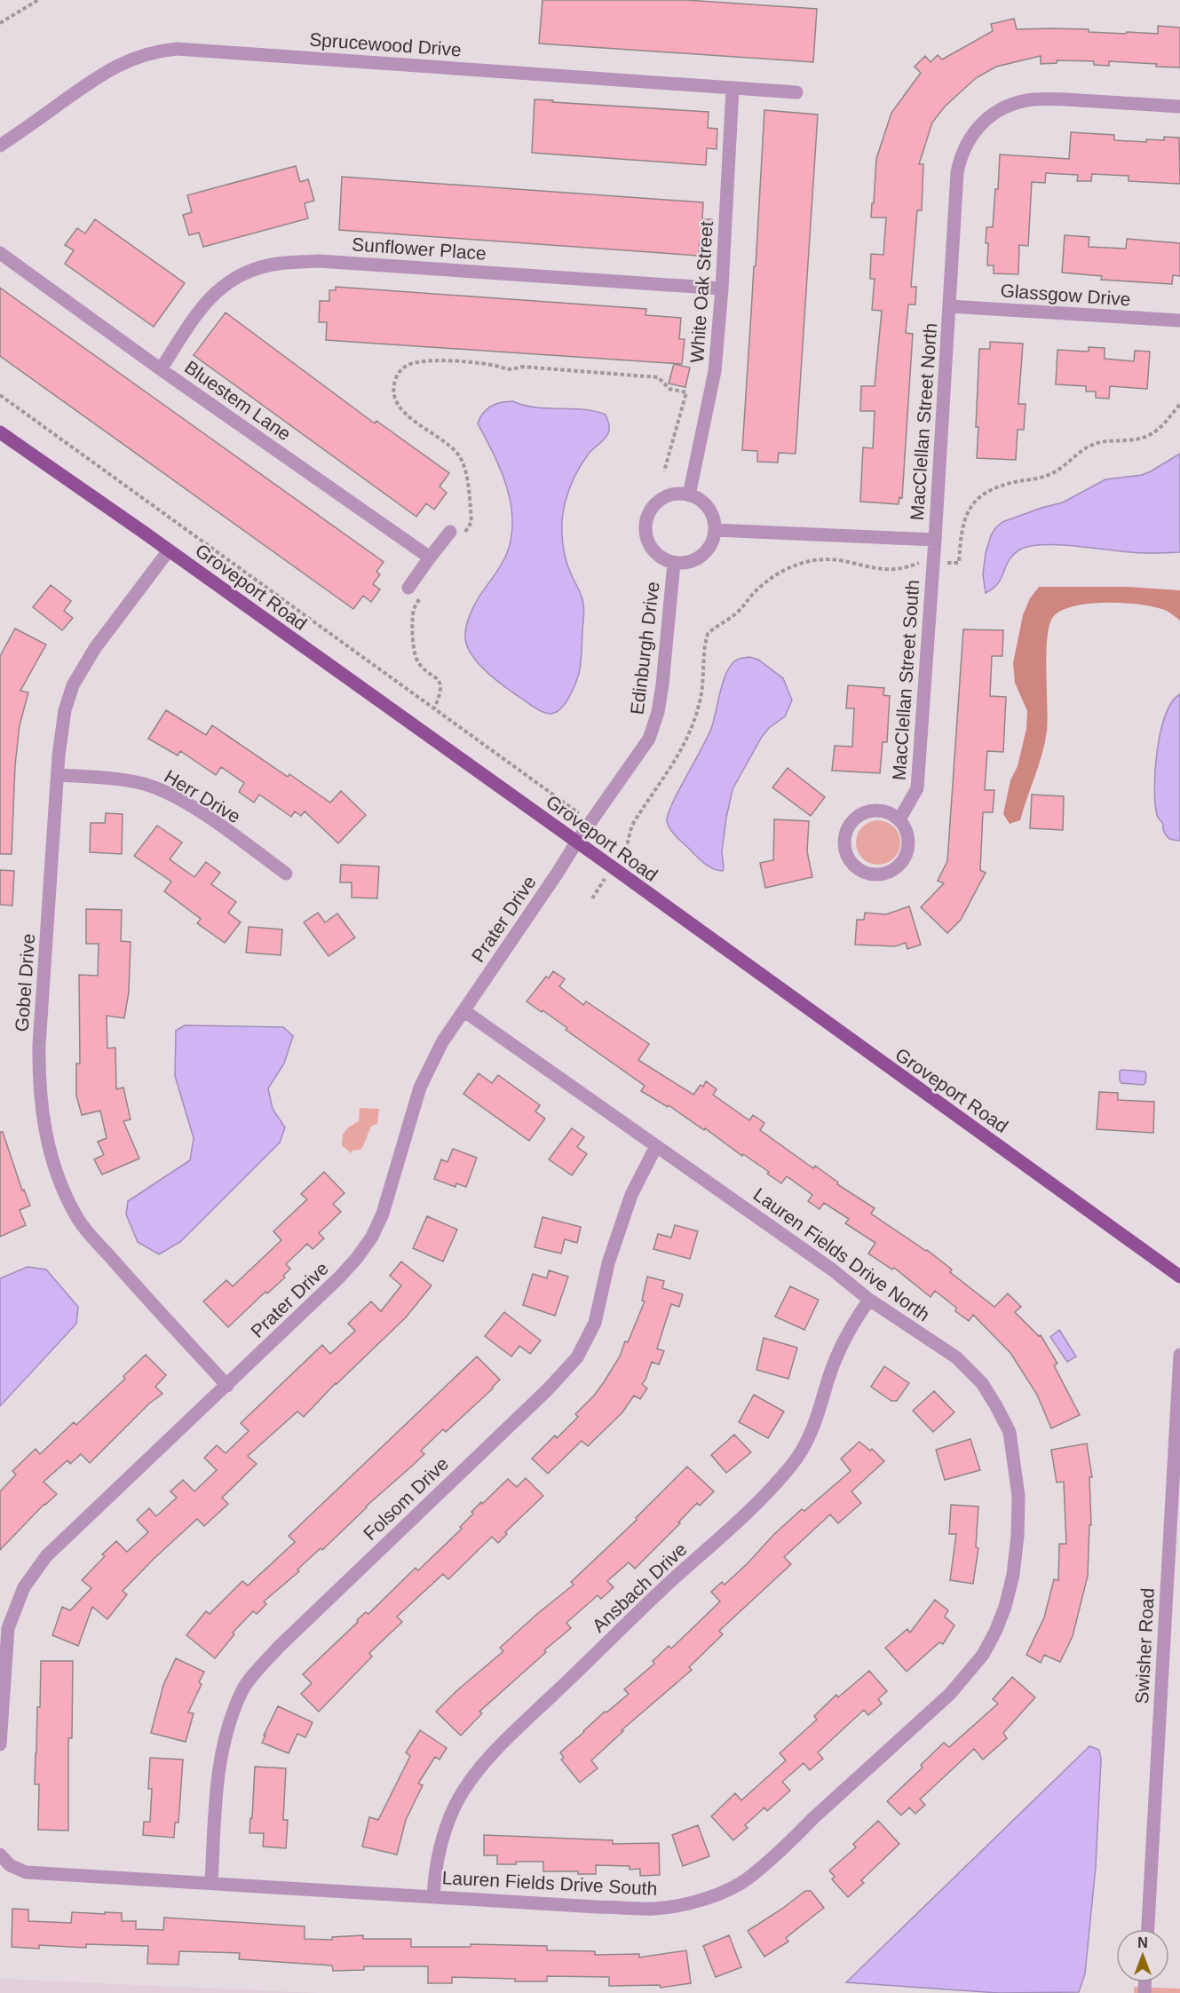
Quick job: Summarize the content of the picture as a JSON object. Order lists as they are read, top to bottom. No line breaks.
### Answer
{"streets":{"main road":["Groveport Road"],"street":["Sprucewood Drive","Sunflower Place","White Oak Street","Glassgow Drive","Bluestem Lane","MacClellan Street North","Edinburgh Drive","MacClellan Street South","Herr Drive","Prater Drive","Gobel Drive","Lauren Fields Drive North","Folsom Drive","Ansbach Drive","Swisher Road","Lauren Fields Drive South"]},"crossings":[["Sprucewood Drive","White Oak Street"],["Sunflower Place","White Oak Street"],["Sunflower Place","Bluestem Lane"],["White Oak Street","Edinburgh Drive"],["Glassgow Drive","MacClellan Street North"],["MacClellan Street North","MacClellan Street South"],["Groveport Road","Edinburgh Drive"],["Groveport Road","Prater Drive"],["Groveport Road","Gobel Drive"],["Edinburgh Drive","Prater Drive"],["Herr Drive","Gobel Drive"],["Prater Drive","Gobel Drive"],["Prater Drive","Lauren Fields Drive North"],["Lauren Fields Drive North","Folsom Drive"],["Lauren Fields Drive North","Ansbach Drive"],["Lauren Fields Drive North","Lauren Fields Drive South"],["Folsom Drive","Lauren Fields Drive South"],["Ansbach Drive","Lauren Fields Drive South"]],"north":"top"}
